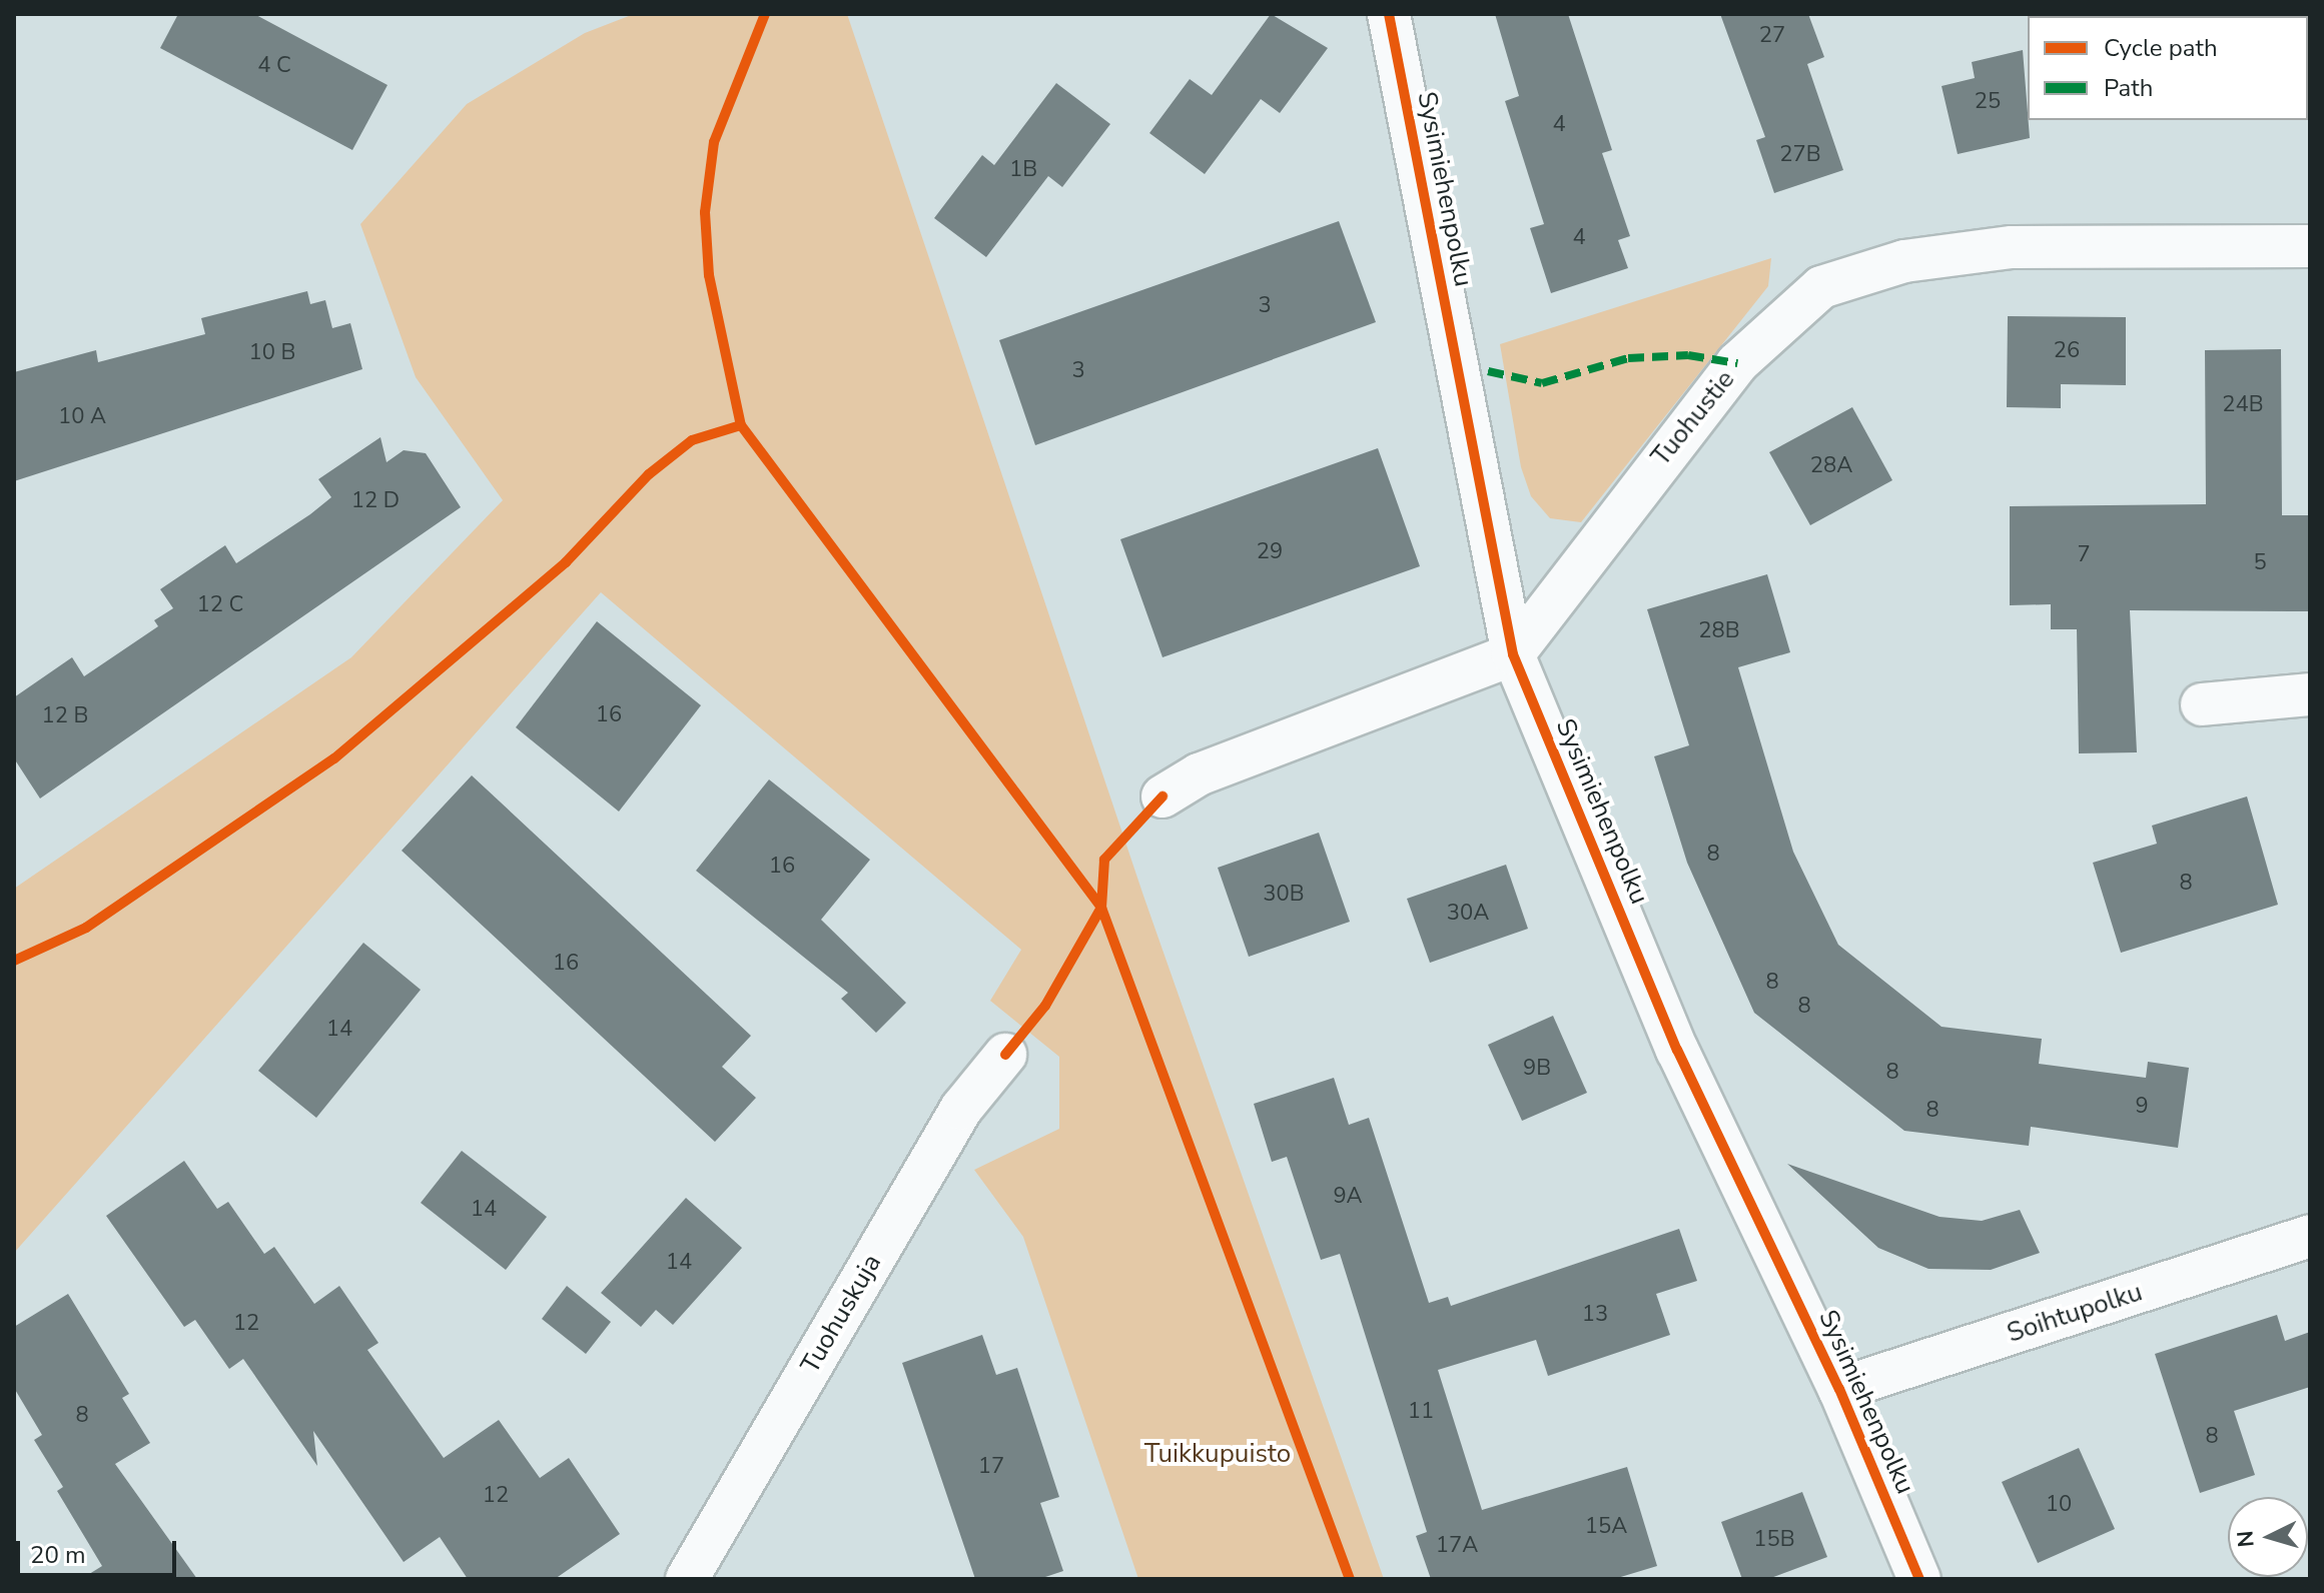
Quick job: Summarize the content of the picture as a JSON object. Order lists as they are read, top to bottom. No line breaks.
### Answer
{"streets":{"street":["Sysimiehenpolku","Tuohustie","Soihtupolku","Tuohuskuja"]},"crossings":[["Sysimiehenpolku","Tuohustie"],["Sysimiehenpolku","Soihtupolku"]],"parks":["Tuikkupuisto"],"house_numbers":["27","4 C","25","4","27B","1B","4","3","26","10 B","3","24B","10 A","28A","12 D","29","7","5","12 C","28B","16","12 B","8","16","8","30B","30A","16","8","8","14","9B","8","9","8","9A","14","14","13","12","11","8","8","17","12","10","15A","15B","17A"],"legend":["Cycle path","Path"],"scale_bar":"20 m","north":"left"}
